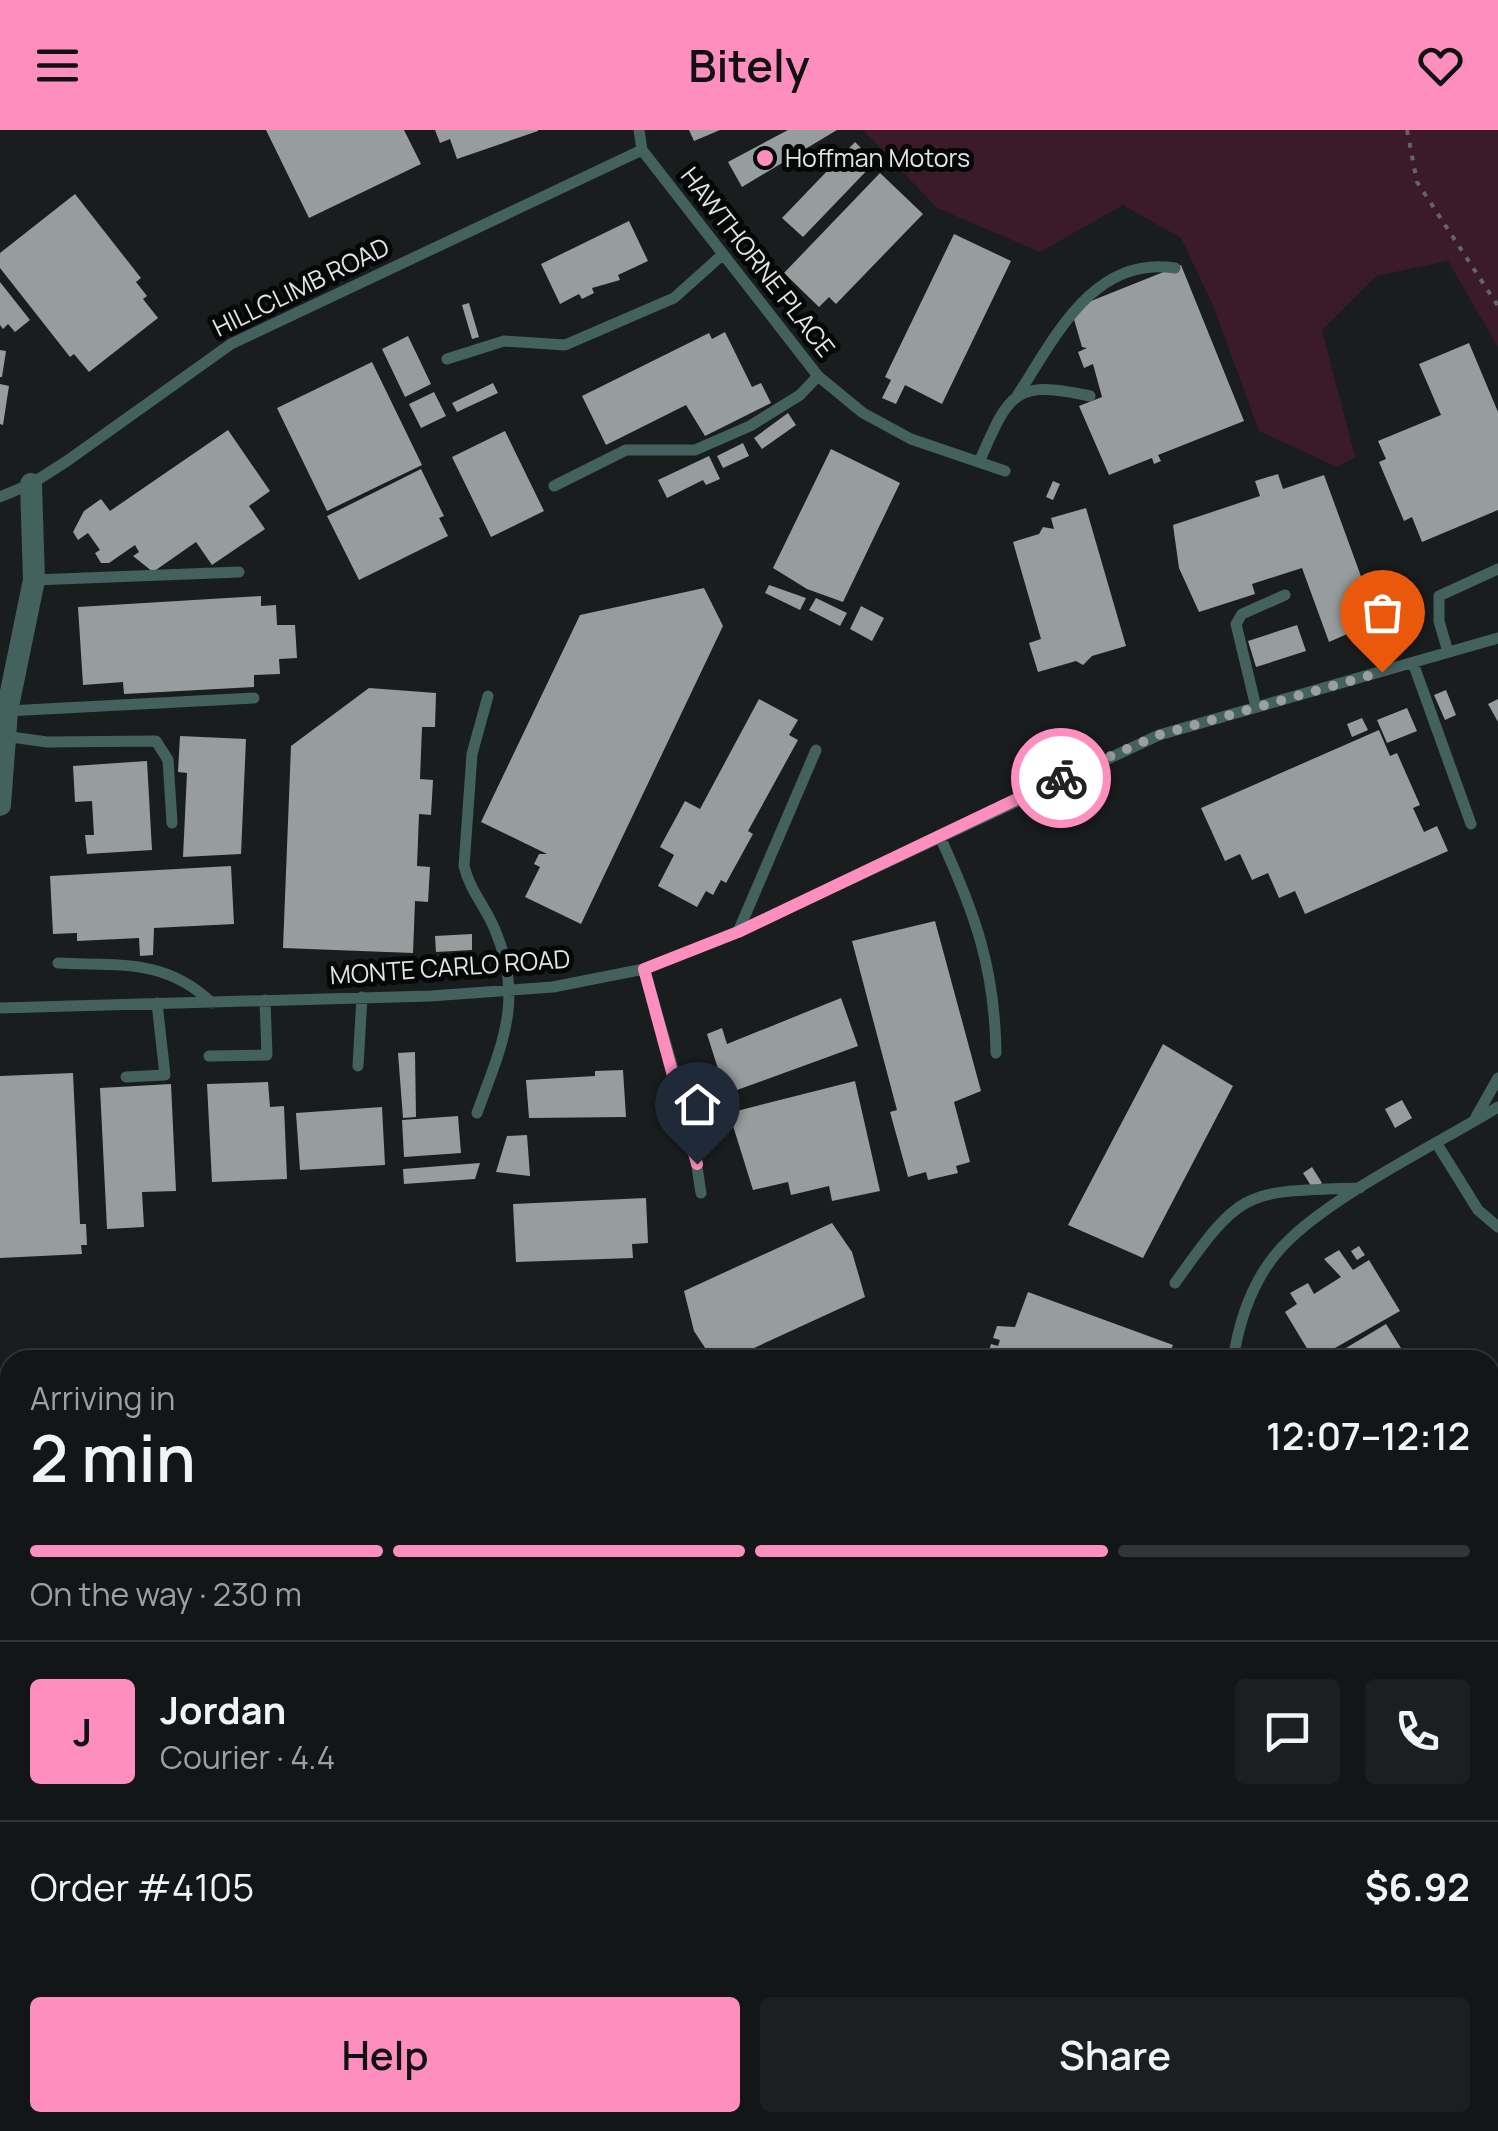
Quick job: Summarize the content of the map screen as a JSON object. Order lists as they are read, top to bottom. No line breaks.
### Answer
{"streets":{"lane":["HAWTHORNE PLACE","HILLCLIMB ROAD","MONTE CARLO ROAD"]},"crossings":[["HAWTHORNE PLACE","HILLCLIMB ROAD"]],"places":["Hoffman Motors"],"page":{"header":"Bitely","heading":["2 min","Arriving in","12:07–12:12"],"panel":["Jordan","Courier · 4.4","Order #4105","$6.92"],"bar":"On the way · 230 m","round":"J","buttons":["Help","Share"]}}
